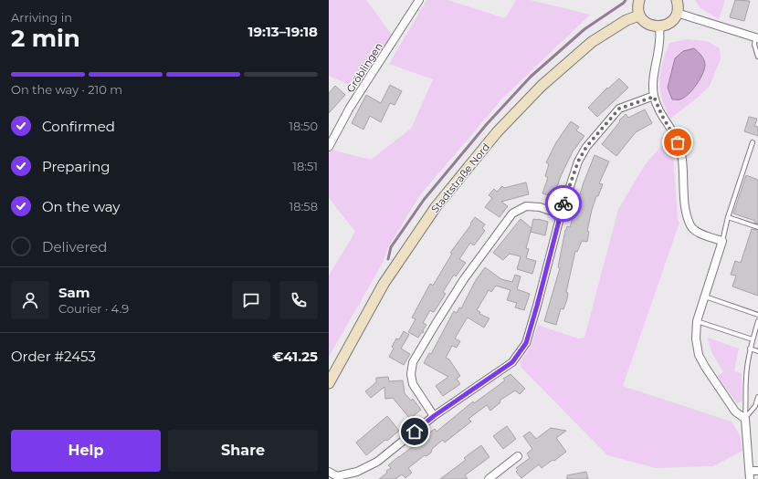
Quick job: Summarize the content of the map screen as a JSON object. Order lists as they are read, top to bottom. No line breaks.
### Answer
{"streets":{"main road":["Stadtstraße Nord"],"street":["Gröblingen"]},"page":{"heading":["2 min","Arriving in","19:13–19:18"],"panel":["Sam","Courier · 4.9","Order #2453","€41.25"],"bar":"On the way · 210 m","list":[["Confirmed","18:50"],["Preparing","18:51"],["On the way","18:58"],"Delivered"],"buttons":["Help","Share"]}}
